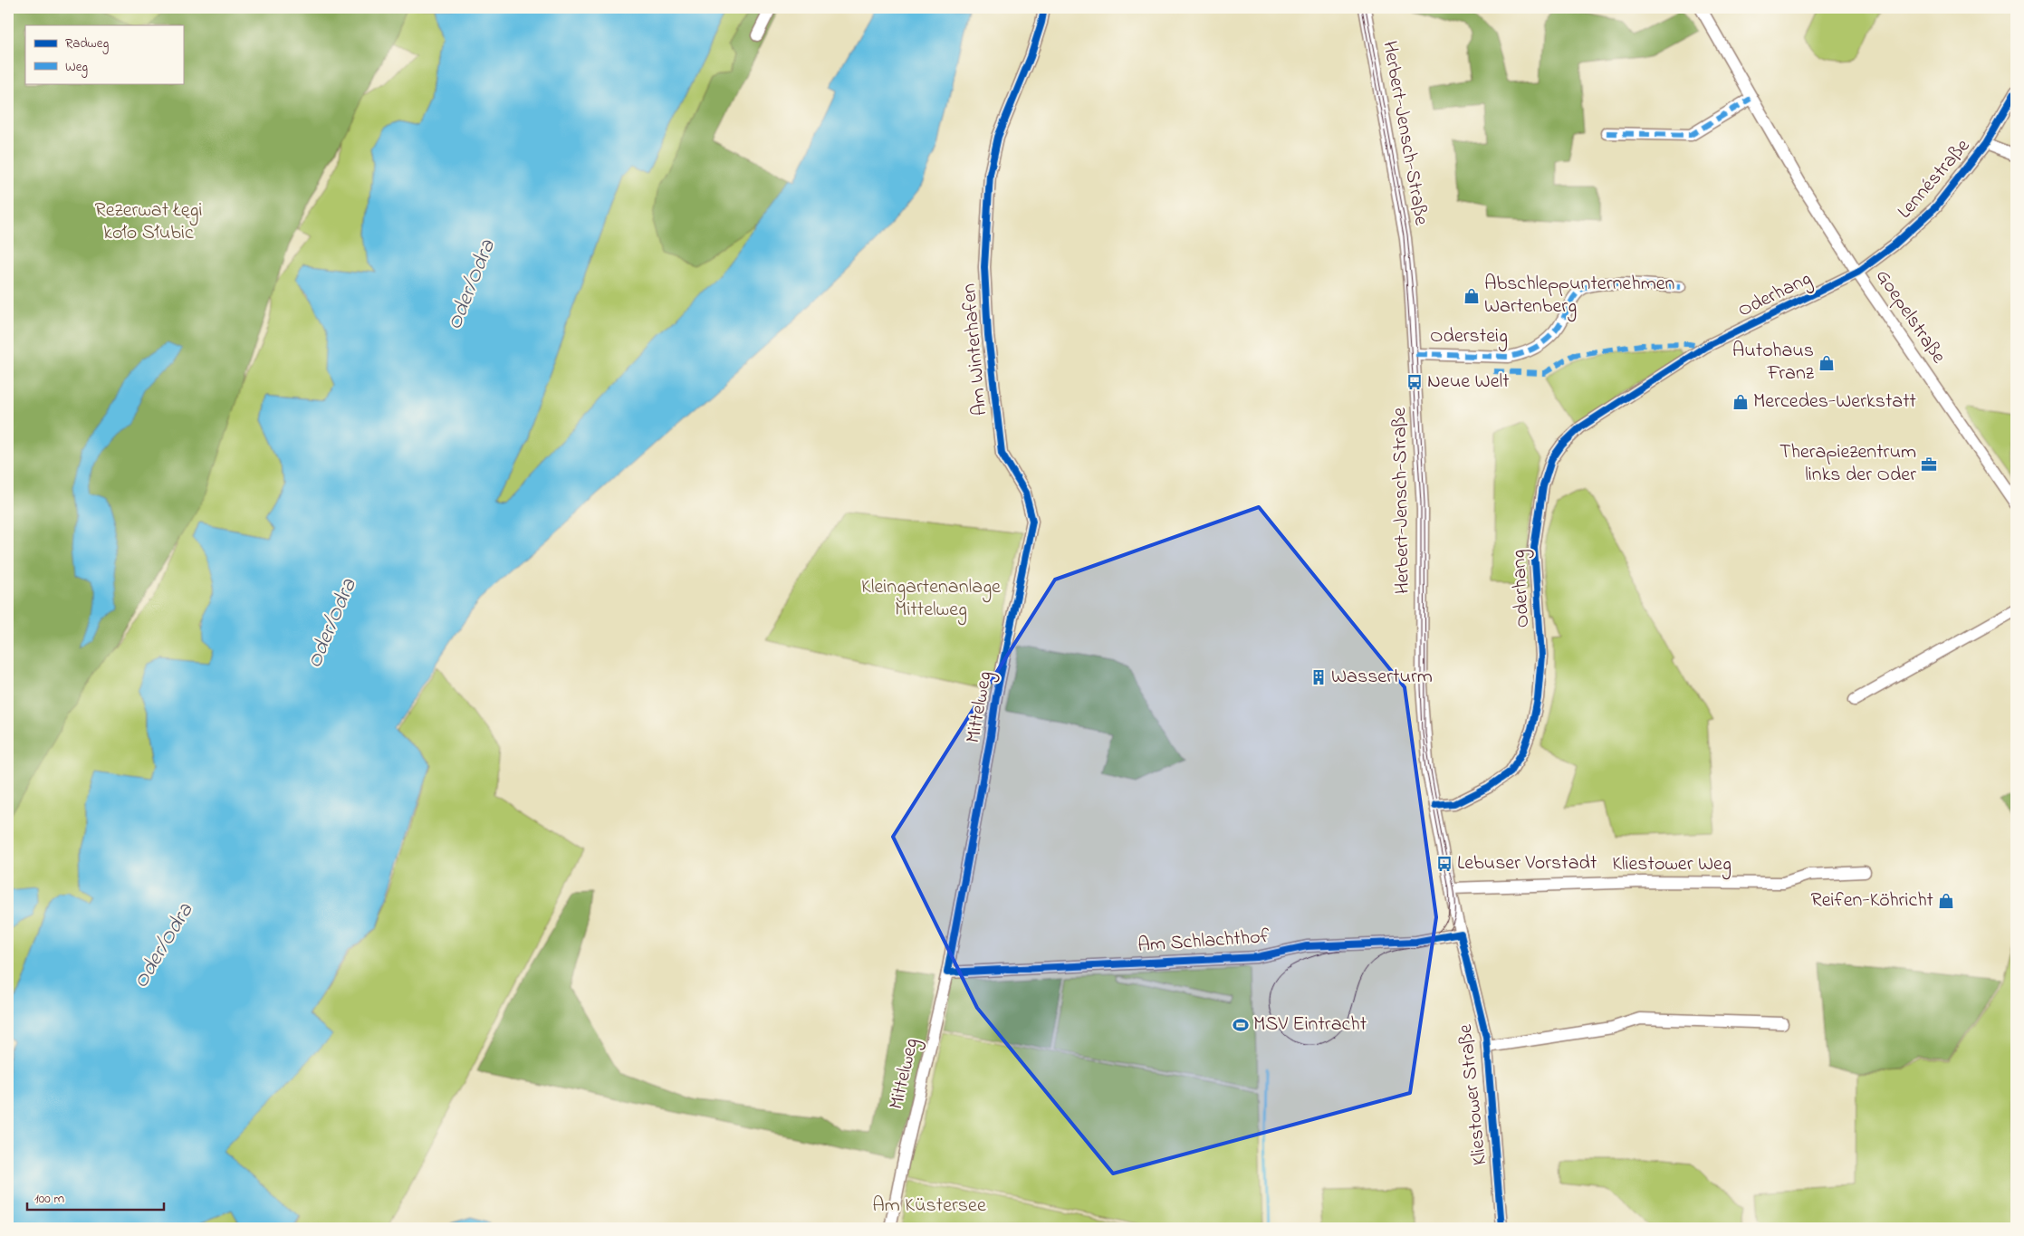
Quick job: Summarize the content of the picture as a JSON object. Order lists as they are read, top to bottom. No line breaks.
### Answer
{"streets":{"street":["Herbert-Jensch-Straße","Lennéstraße","Oderhang","Goepelstraße","Odersteig","Am Winterhafen","Mittelweg","Kliestower Weg","Am Schlachthof","Kliestower Straße"]},"crossings":[["Herbert-Jensch-Straße","Oderhang"],["Herbert-Jensch-Straße","Odersteig"],["Herbert-Jensch-Straße","Kliestower Straße"],["Lennéstraße","Oderhang"],["Lennéstraße","Goepelstraße"],["Oderhang","Goepelstraße"],["Oderhang","Kliestower Straße"],["Am Winterhafen","Mittelweg"],["Mittelweg","Am Schlachthof"],["Kliestower Weg","Kliestower Straße"],["Am Schlachthof","Kliestower Straße"]],"water":["Oder/Odra"],"parks":["Rezerwat Łęgi koło Słubic","Kleingartenanlage Mittelweg","Am Küstersee"],"places":{"shop":["Abschleppunternehmen Wartenberg","Autohaus Franz","Mercedes-Werkstatt","Reifen-Köhricht"],"bus stop":["Neue Welt","Lebuser Vorstadt"],"office":["Therapiezentrum links der Oder"],"building":["Wasserturm"],"sports":["MSV Eintracht"]},"legend":["Radweg","Weg"],"scale_bar":"100 m"}
